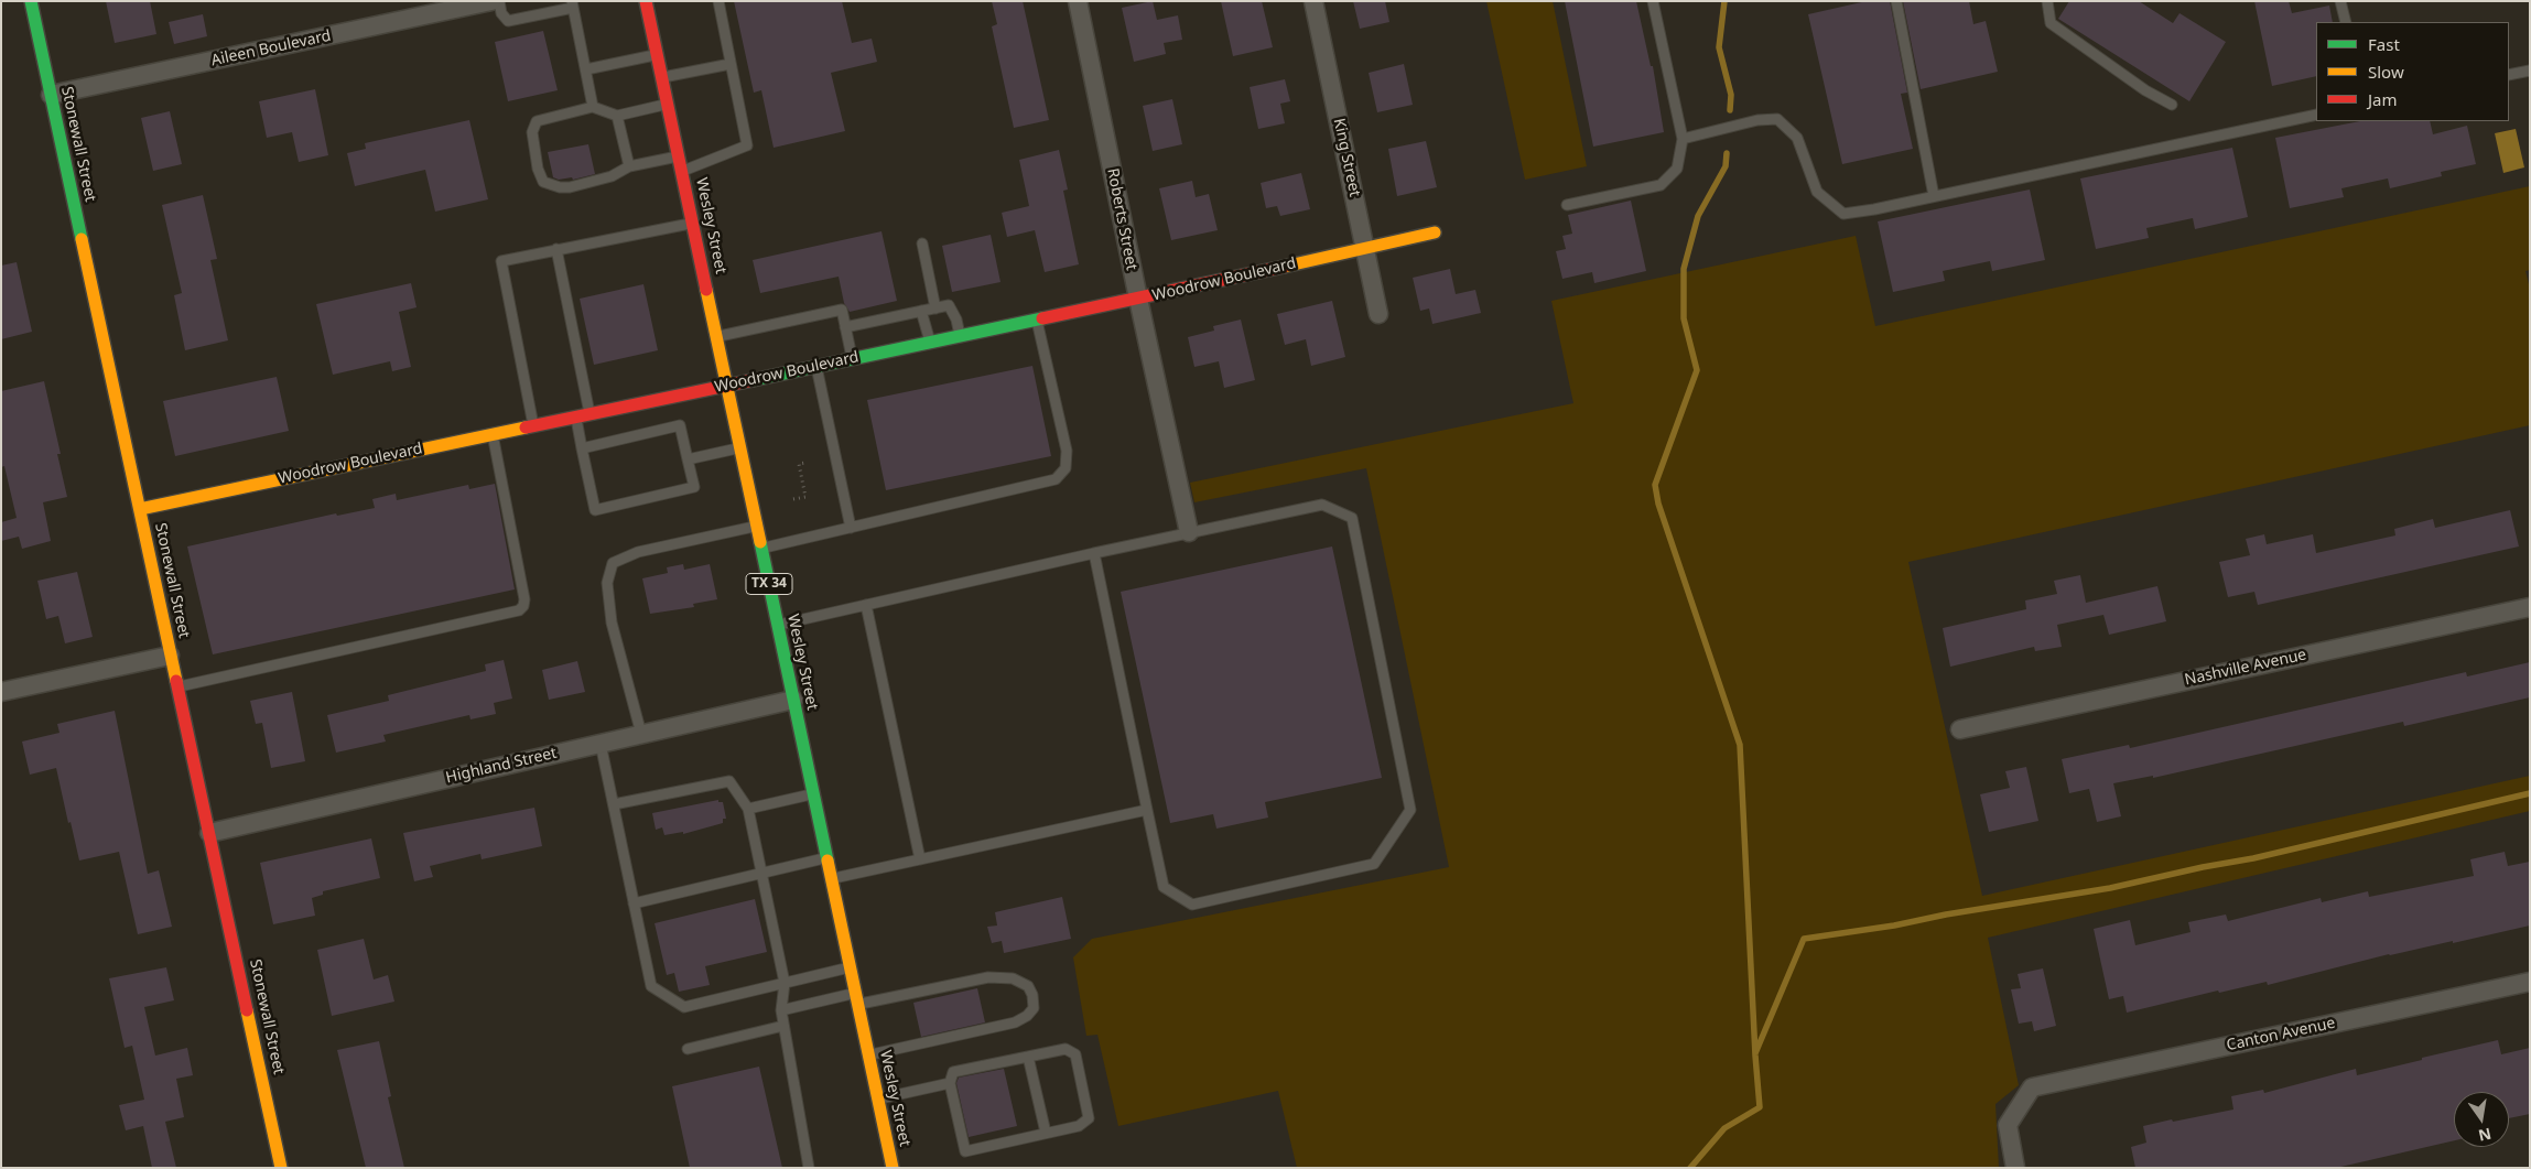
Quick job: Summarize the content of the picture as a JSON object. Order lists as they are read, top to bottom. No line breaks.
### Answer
{"streets":{"street":["Aileen Boulevard","Stonewall Street","King Street","Roberts Street","Wesley Street","Woodrow Boulevard","TX 34","Nashville Avenue","Highland Street","Canton Avenue"]},"crossings":[["Aileen Boulevard","Stonewall Street"],["Stonewall Street","Woodrow Boulevard"],["Stonewall Street","Highland Street"],["King Street","Woodrow Boulevard"],["Roberts Street","Woodrow Boulevard"],["Wesley Street","Woodrow Boulevard"],["Wesley Street","Highland Street"]],"legend":["Fast","Slow","Jam"],"north":"bottom"}
